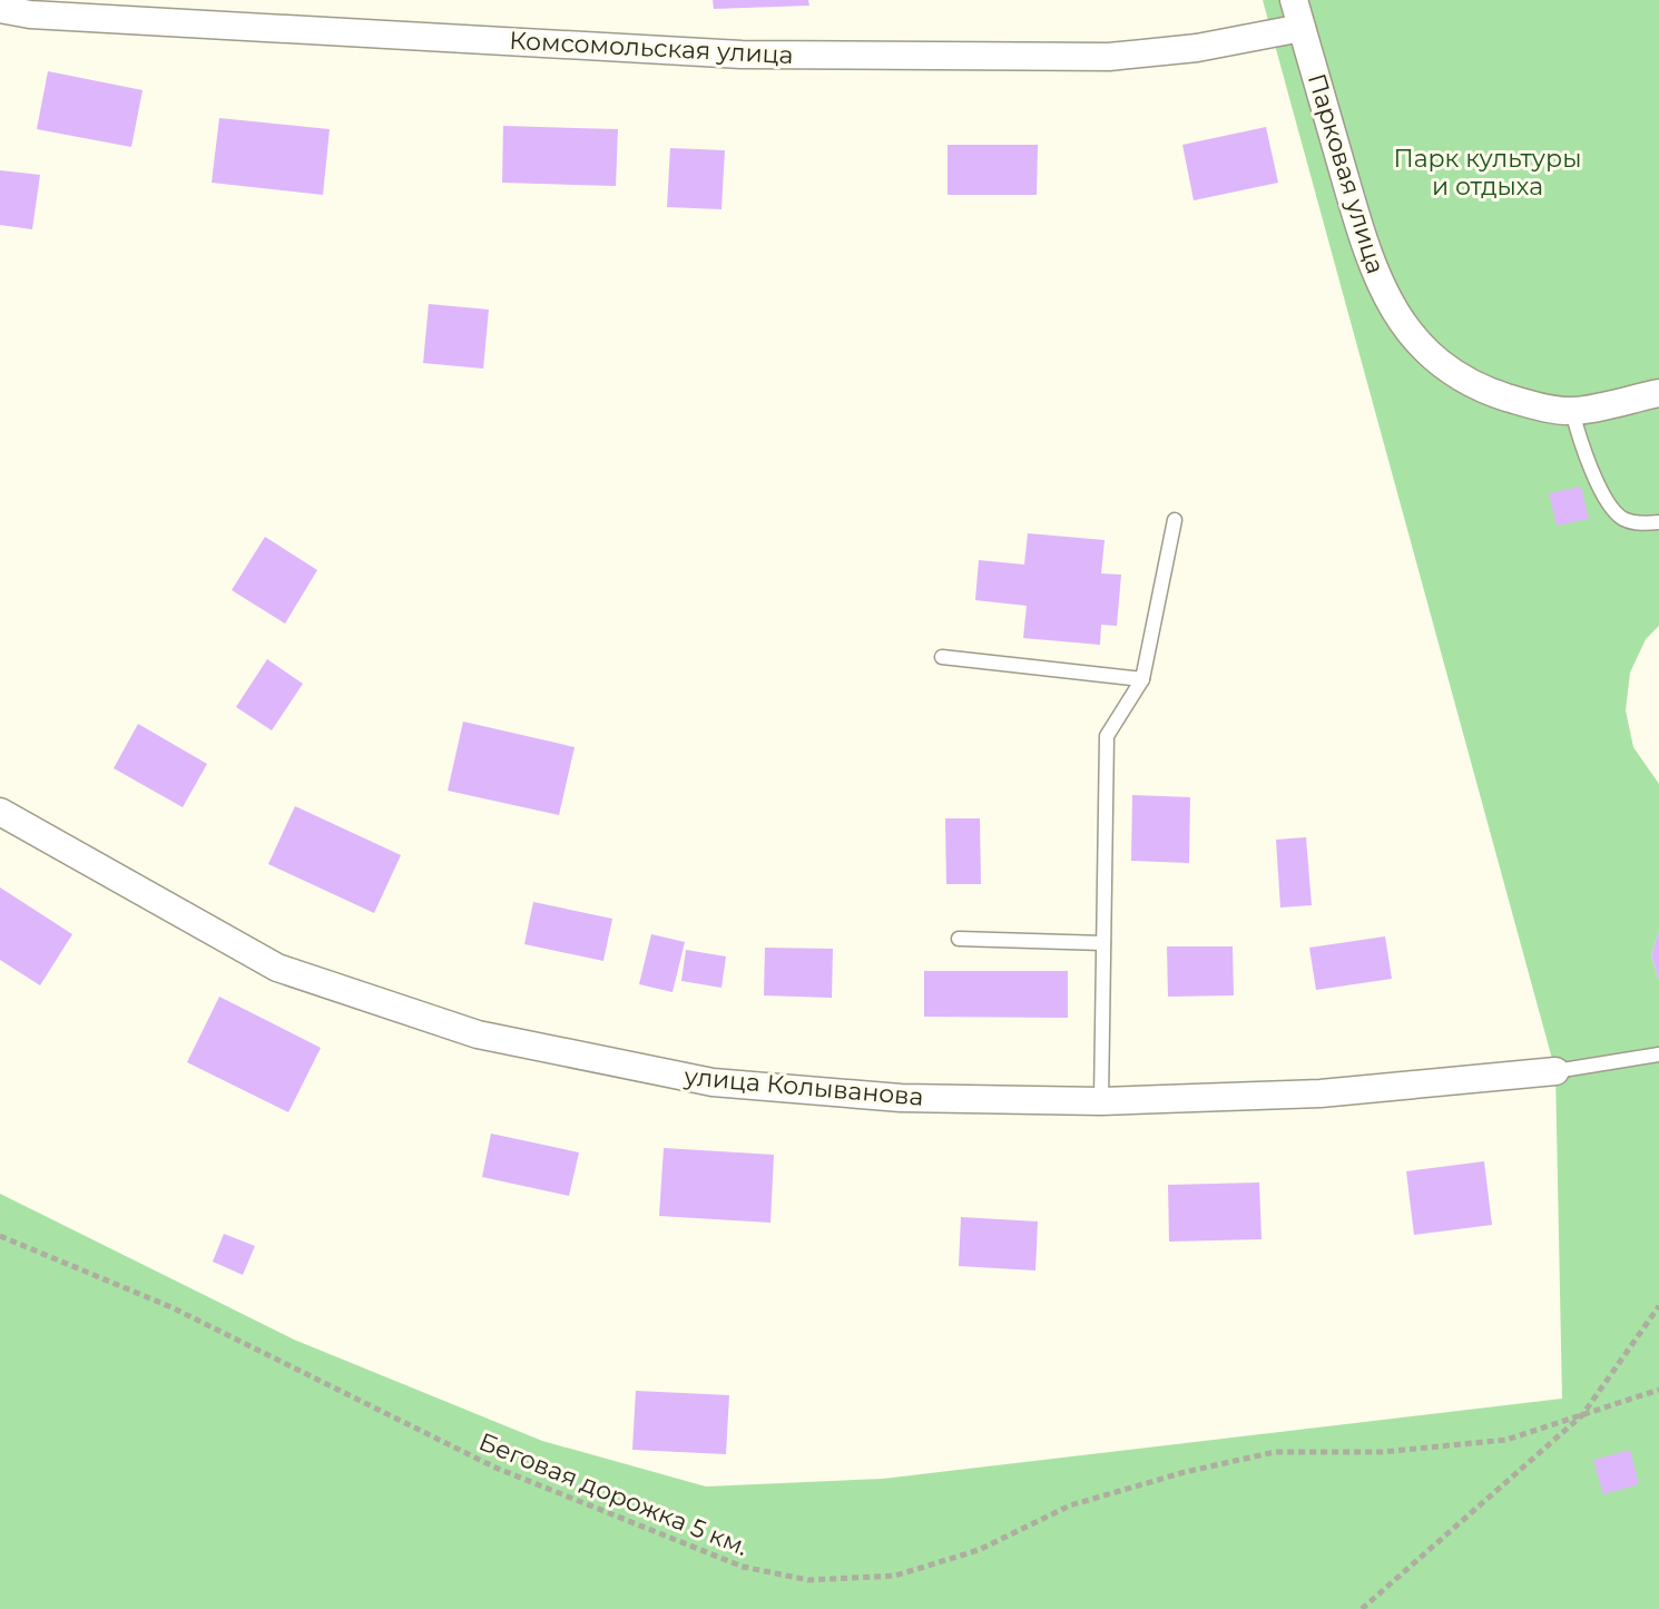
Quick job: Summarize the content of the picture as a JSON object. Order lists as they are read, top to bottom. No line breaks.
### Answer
{"streets":{"street":["Комсомольская улица","Парковая улица","улица Колыванова"],"path":["Беговая дорожка 5 км."]},"crossings":[["Комсомольская улица","Парковая улица"]],"parks":["Парк культуры и отдыха"]}
